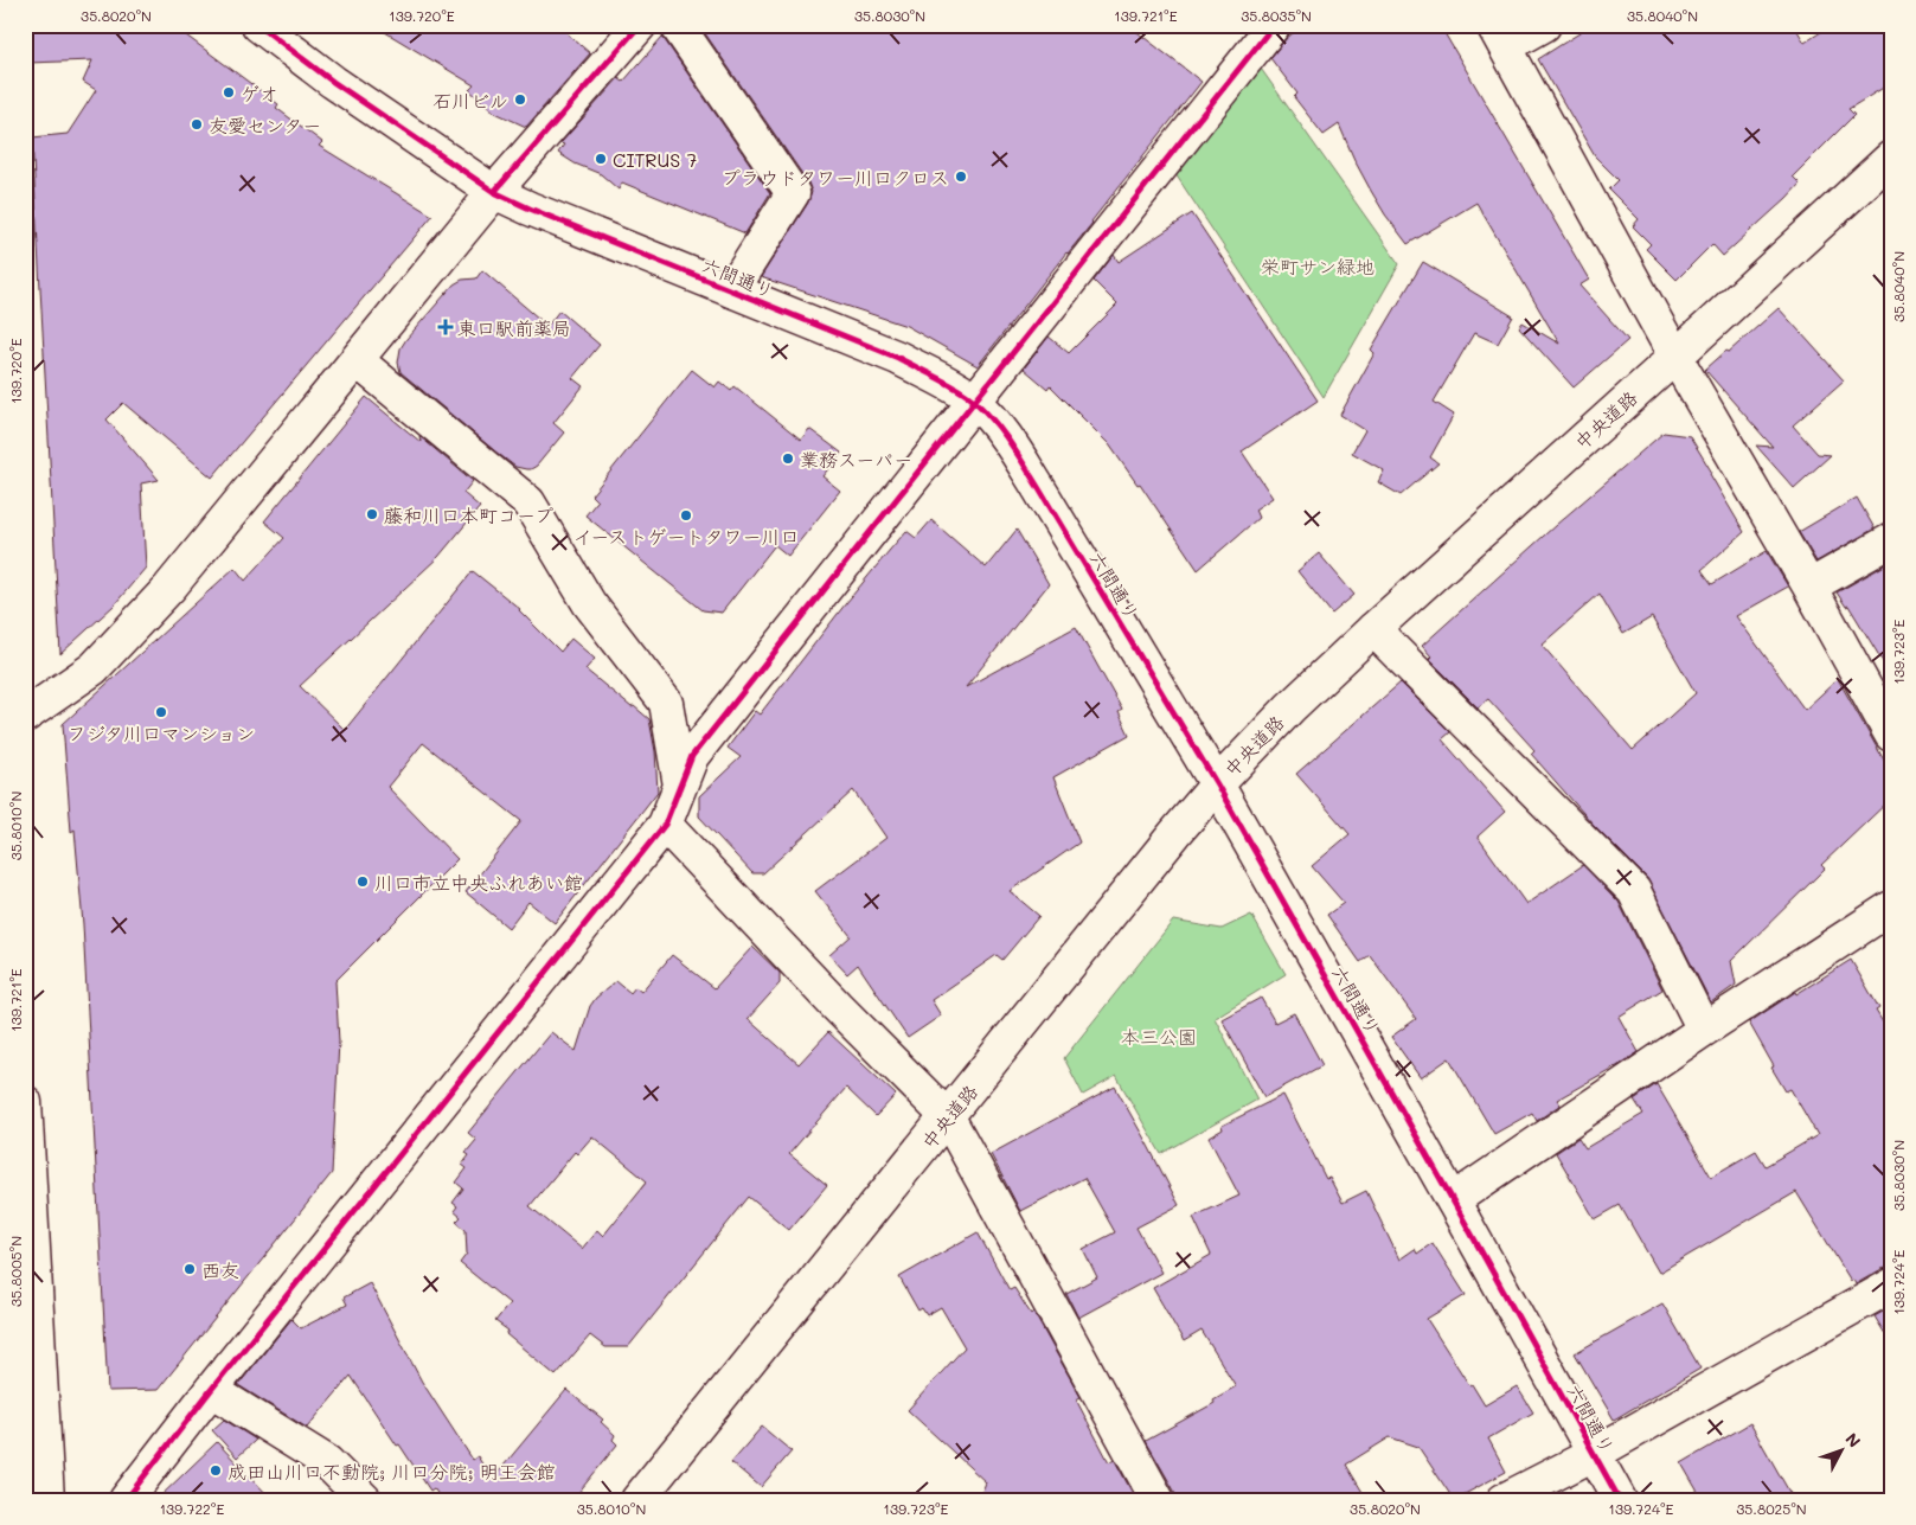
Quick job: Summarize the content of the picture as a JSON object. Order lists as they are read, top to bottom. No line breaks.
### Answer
{"streets":{"street":["六間通り","中央道路"]},"crossings":[["六間通り","中央道路"]],"parks":["栄町サン緑地","本三公園"],"places":{"other":["ゲオ","石川ビル","友愛センター","CITRUS 7","プラウドタワー川口クロス","業務スーパー","藤和川口本町コープ","イーストゲートタワー川口","フジタ川口マンション","川口市立中央ふれあい館","西友","成田山川口不動院; 川口分院; 明王会館"],"health":["東口駅前薬局"]},"north":"top right","coordinates":["35.8020°N","139.720°E","35.8030°N","139.721°E","35.8035°N","35.8040°N","139.723°E","35.8010°N","35.8005°N","139.724°E","139.722°E","35.8025°N"]}
